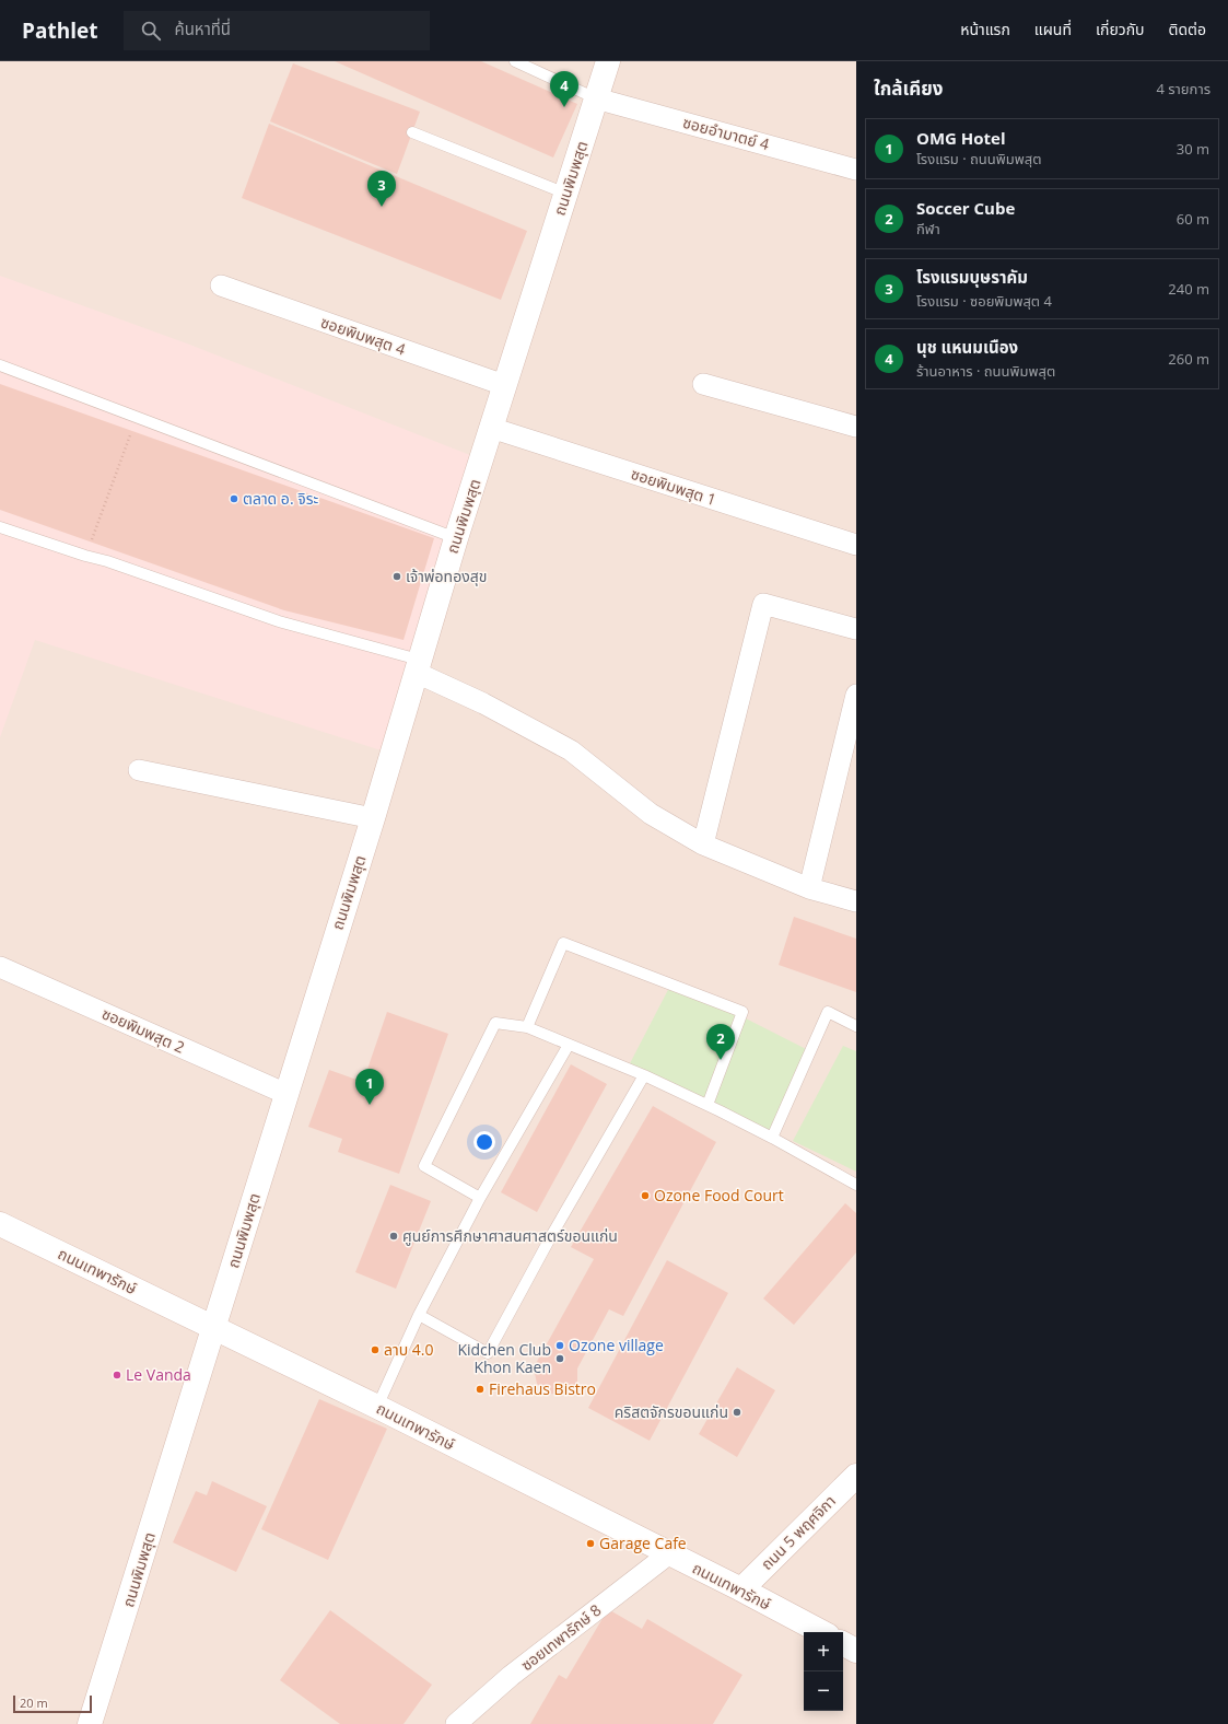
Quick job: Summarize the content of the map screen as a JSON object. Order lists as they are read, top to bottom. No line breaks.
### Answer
{"streets":{"street":["ซอยอำมาตย์ 4","ถนนพิมพสุต","ซอยพิมพสุต 4","ซอยพิมพสุต 1","ซอยพิมพสุต 2","ถนนเทพารักษ์","ถนน 5 พฤศจิกา","ซอยเทพารักษ์ 8"]},"crossings":[["ซอยอำมาตย์ 4","ถนนพิมพสุต"],["ถนนพิมพสุต","ซอยพิมพสุต 4"],["ถนนพิมพสุต","ซอยพิมพสุต 1"],["ถนนพิมพสุต","ซอยพิมพสุต 2"],["ถนนพิมพสุต","ถนนเทพารักษ์"],["ถนนเทพารักษ์","ถนน 5 พฤศจิกา"],["ถนนเทพารักษ์","ซอยเทพารักษ์ 8"]],"places":["ตลาด อ. จิระ","เจ้าพ่อทองสุข","Ozone Food Court","ศูนย์การศึกษาศาสนศาสตร์ขอนแก่น","Ozone village","ลาบ 4.0","Kidchen Club Khon Kaen","Le Vanda","Firehaus Bistro","คริสตจักรขอนแก่น","Garage Cafe"],"scale_bar":"20 m","page":{"header":"Pathlet","search":"ค้นหาที่นี่","nav":["หน้าแรก","แผนที่","เกี่ยวกับ","ติดต่อ"],"heading":["ใกล้เคียง","4 รายการ"],"pins":["4","3","2","1"],"list":[{"mark":"1","name":"OMG Hotel","note":"โรงแรม · ถนนพิมพสุต","value":"30 m"},{"mark":"2","name":"Soccer Cube","note":"กีฬา","value":"60 m"},{"mark":"3","name":"โรงแรมบุษราคัม","note":"โรงแรม · ซอยพิมพสุต 4","value":"240 m"},{"mark":"4","name":"นุช แหนมเนือง","note":"ร้านอาหาร · ถนนพิมพสุต","value":"260 m"}],"map_buttons":["+","−"],"scale":"20 m"}}
